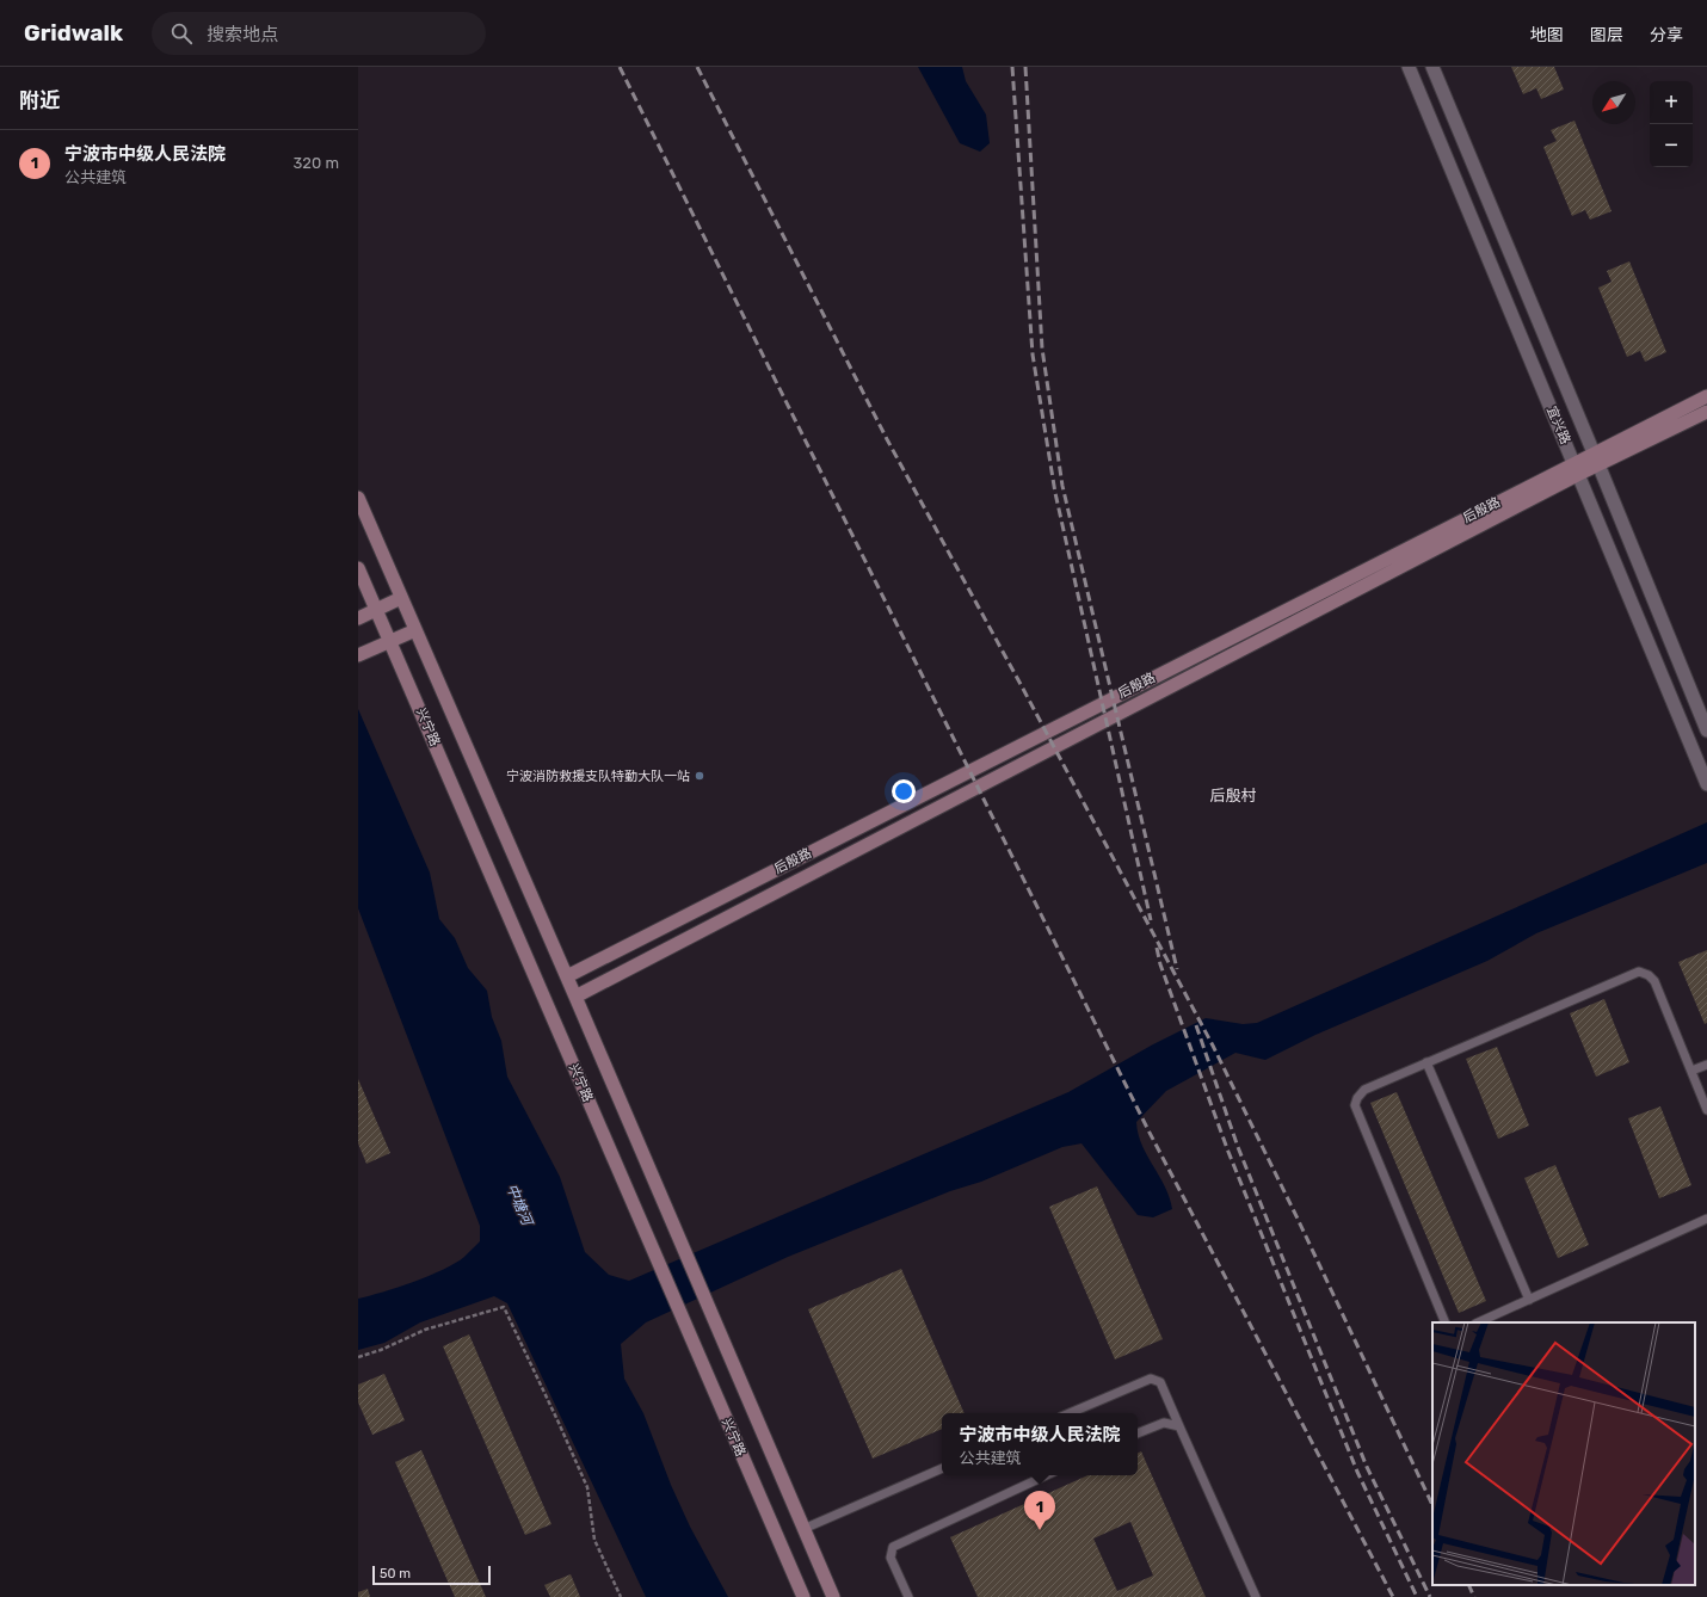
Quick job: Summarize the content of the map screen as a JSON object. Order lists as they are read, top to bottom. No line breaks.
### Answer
{"streets":{"main road":["后殷路","兴宁路"],"street":["宜兴路"]},"crossings":[["宜兴路","后殷路"]],"districts":["后殷村"],"water":["中塘河"],"places":["宁波消防救援支队特勤大队一站"],"scale_bar":"50 m","north":"bottom left","page":{"header":"Gridwalk","search":"搜索地点","nav":["地图","图层","分享"],"heading":"附近","map_buttons":["+","−"],"list":[{"mark":"1","name":"宁波市中级人民法院","note":"公共建筑","value":"320 m"}],"popup":["宁波市中级人民法院","公共建筑"],"pins":"1","scale":"50 m"}}
